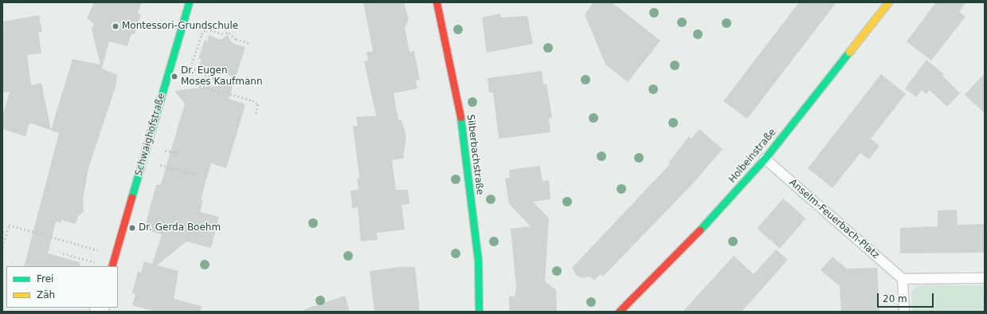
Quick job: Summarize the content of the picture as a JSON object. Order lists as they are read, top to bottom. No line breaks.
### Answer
{"streets":{"street":["Schwaighofstraße","Silberbachstraße","Holbeinstraße"],"lane":["Anselm-Feuerbach-Platz"]},"crossings":[["Holbeinstraße","Anselm-Feuerbach-Platz"]],"places":["Montessori-Grundschule","Dr. Eugen Moses Kaufmann","Dr. Gerda Boehm"],"legend":["Frei","Zäh"],"scale_bar":"20 m"}
